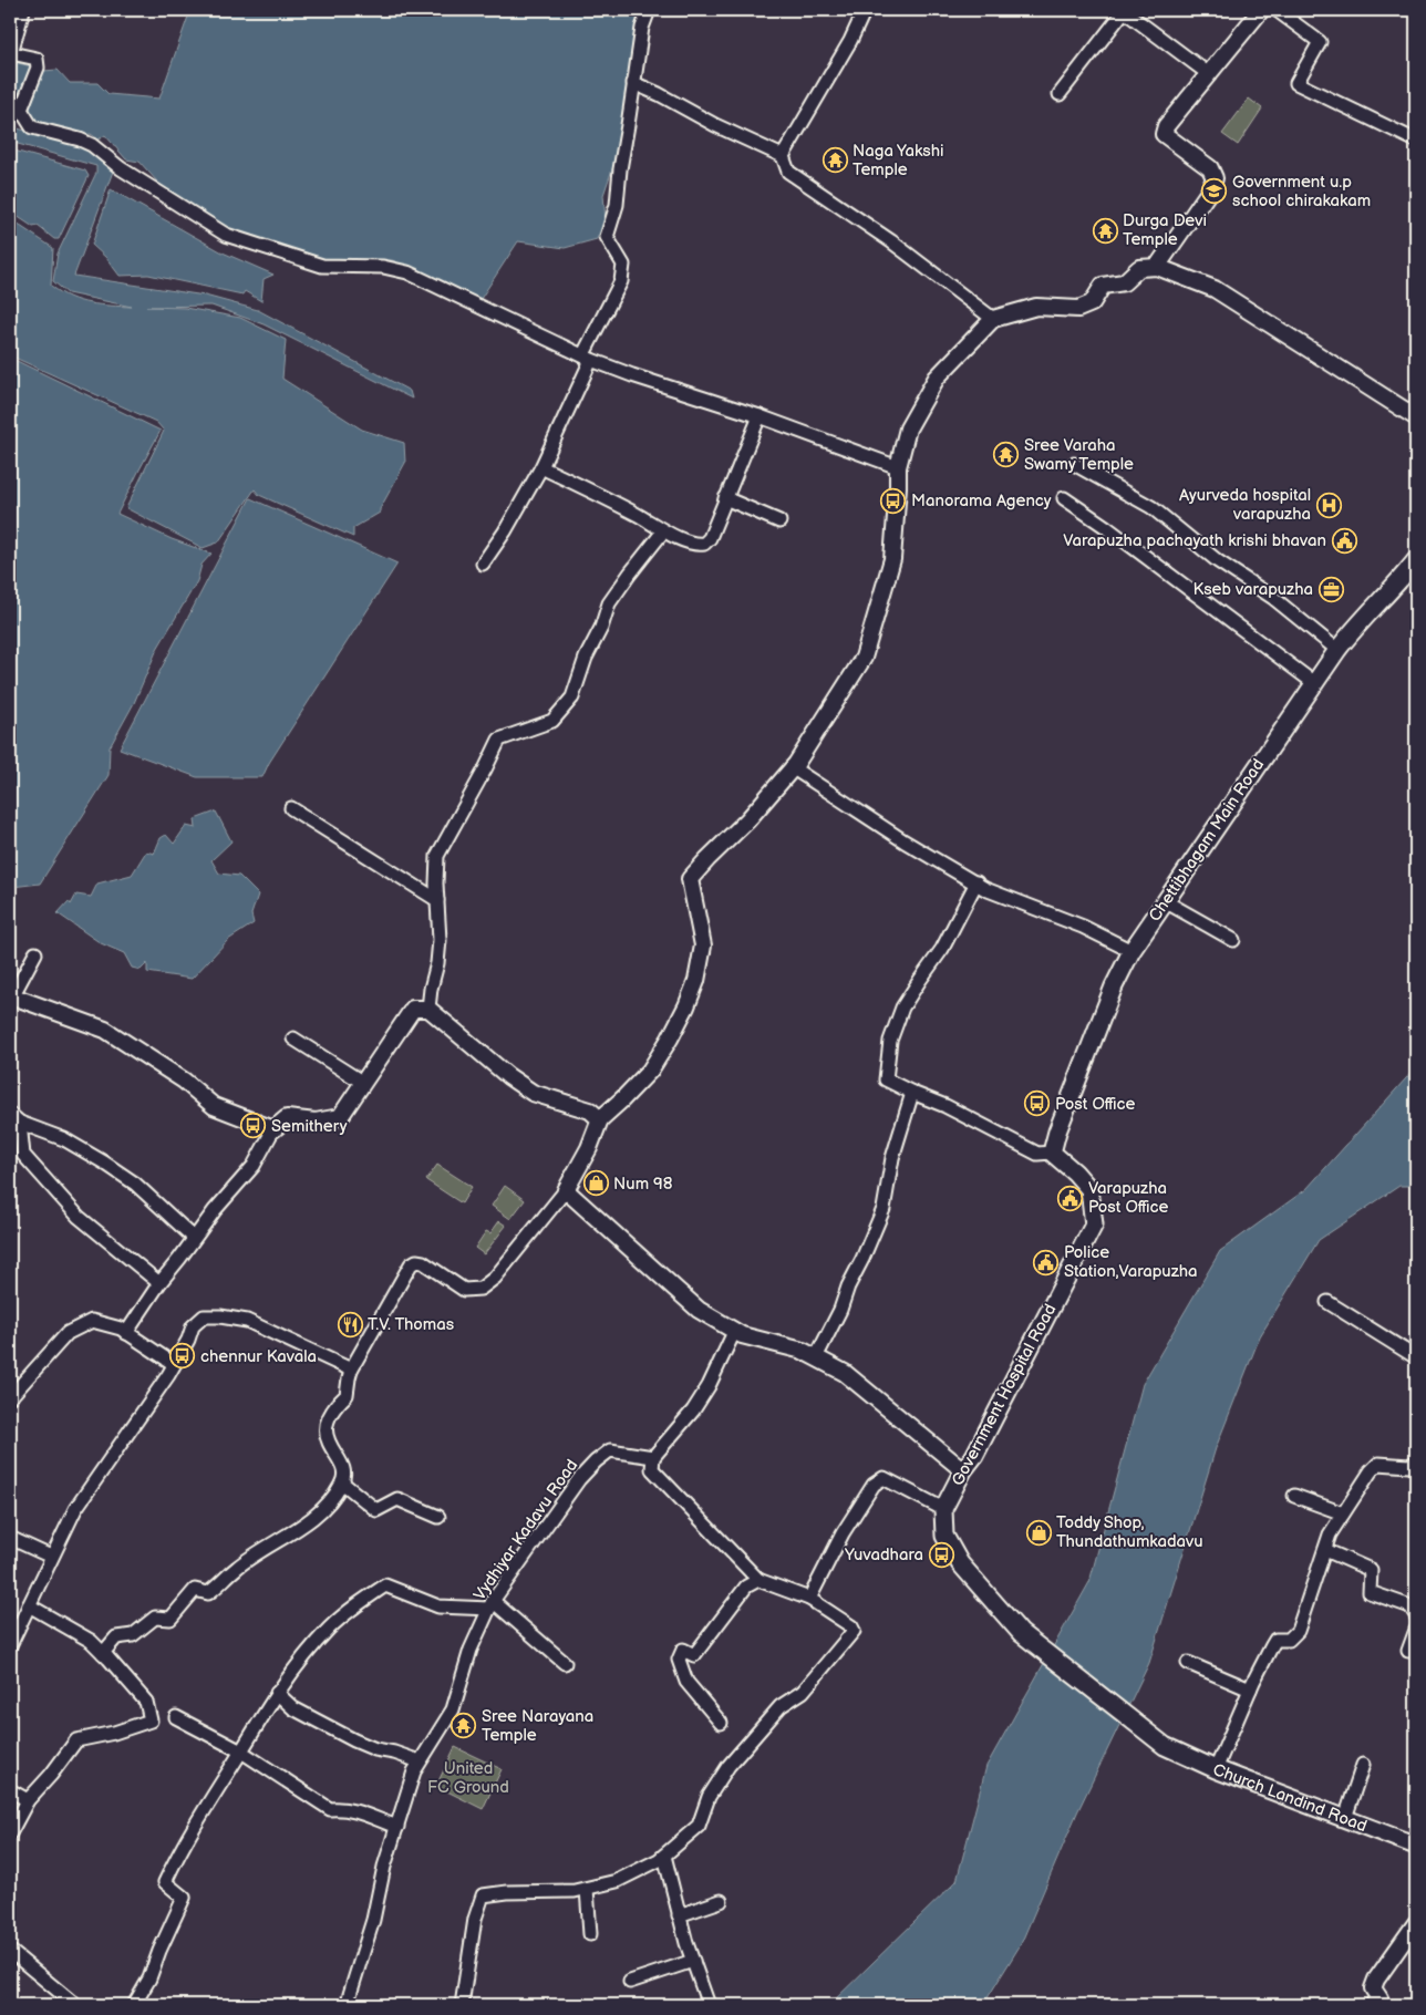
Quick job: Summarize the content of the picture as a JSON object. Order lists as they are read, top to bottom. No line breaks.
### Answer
{"streets":{"main road":["Chettibhagam Main Road","Government Hospital Road","Church Landind Road"],"street":["Vydhiyar Kadavu Road"]},"crossings":[["Chettibhagam Main Road","Government Hospital Road"],["Government Hospital Road","Church Landind Road"]],"parks":["United FC Ground"],"places":{"temple":["Naga Yakshi Temple","Durga Devi Temple","Sree Varaha Swamy Temple","Sree Narayana Temple"],"school or university":["Government u.p school chirakakam"],"bus stop":["Manorama Agency","Post Office","Semithery","chennur Kavala","Yuvadhara"],"hospital":["Ayurveda hospital varapuzha"],"public building":["Varapuzha pachayath krishi bhavan","Varapuzha Post Office","Police Station,Varapuzha"],"office":["Kseb varapuzha"],"shop":["Num 98","Toddy Shop, Thundathumkadavu"],"restaurant":["T.V. Thomas"]}}
